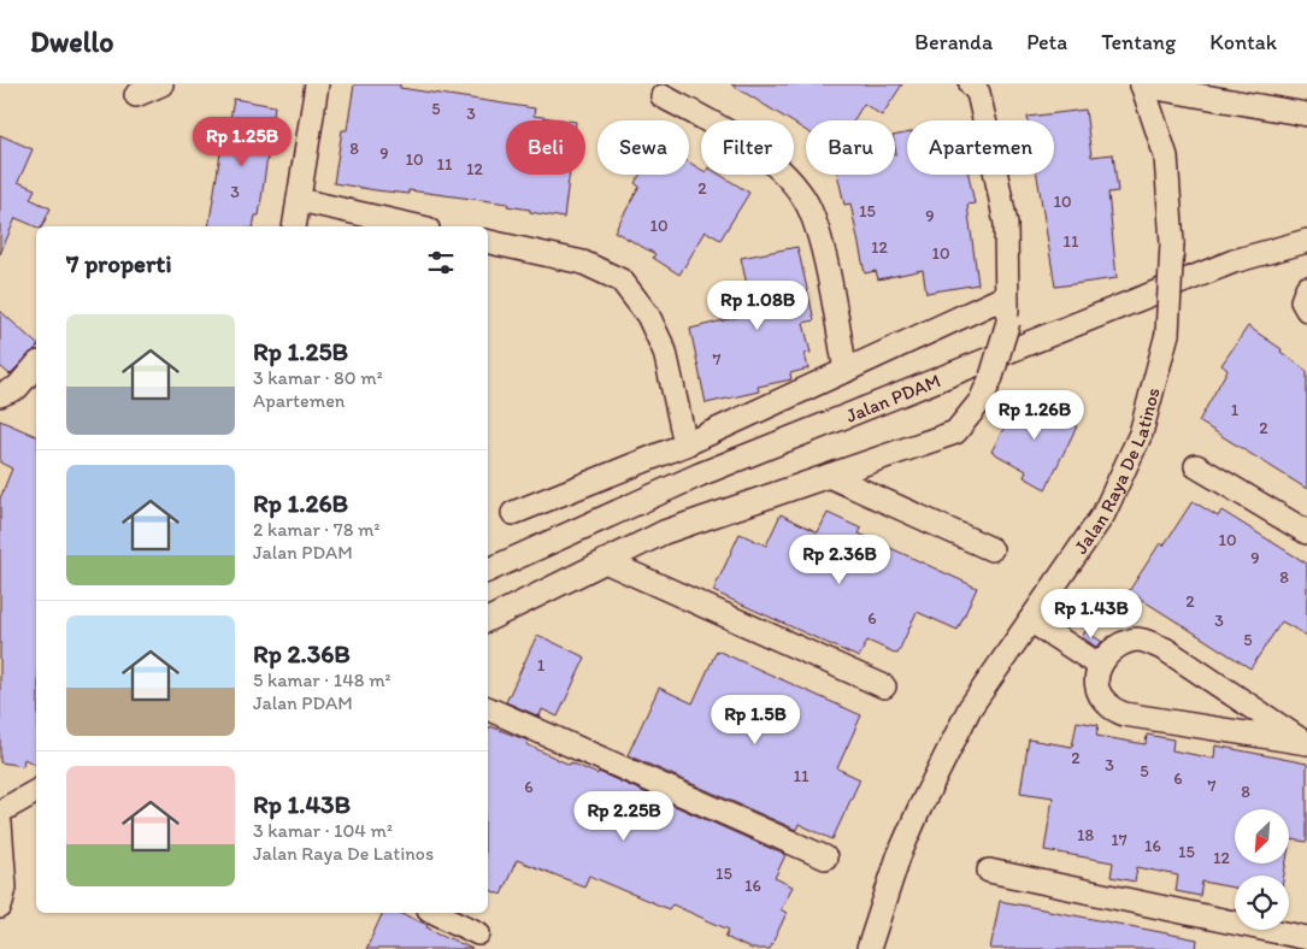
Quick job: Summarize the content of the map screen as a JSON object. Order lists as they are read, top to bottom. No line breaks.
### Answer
{"streets":{"street":["Jalan PDAM","Jalan Raya De Latinos"]},"house_numbers":["5","3","8","9","10","11","12","2","3","10","15","9","10","11","12","10","7","1","2","10","9","8","2","6","3","5","1","2","3","5","11","6","7","6","8","18","17","16","15","12","15","16"],"north":"bottom left","page":{"header":"Dwello","nav":["Beranda","Peta","Tentang","Kontak"],"price":["Rp 1.25B","Rp 1.08B","Rp 1.26B","Rp 2.36B","Rp 1.43B","Rp 1.5B","Rp 2.25B"],"chip":["Beli","Sewa","Filter","Baru","Apartemen"],"heading":"7 properti","list":[{"name":"Rp 1.25B","note":"3 kamar · 80 m² · Apartemen"},{"name":"Rp 1.26B","note":"2 kamar · 78 m² · Jalan PDAM"},{"name":"Rp 2.36B","note":"5 kamar · 148 m² · Jalan PDAM"},{"name":"Rp 1.43B","note":"3 kamar · 104 m² · Jalan Raya De Latinos"}]}}
